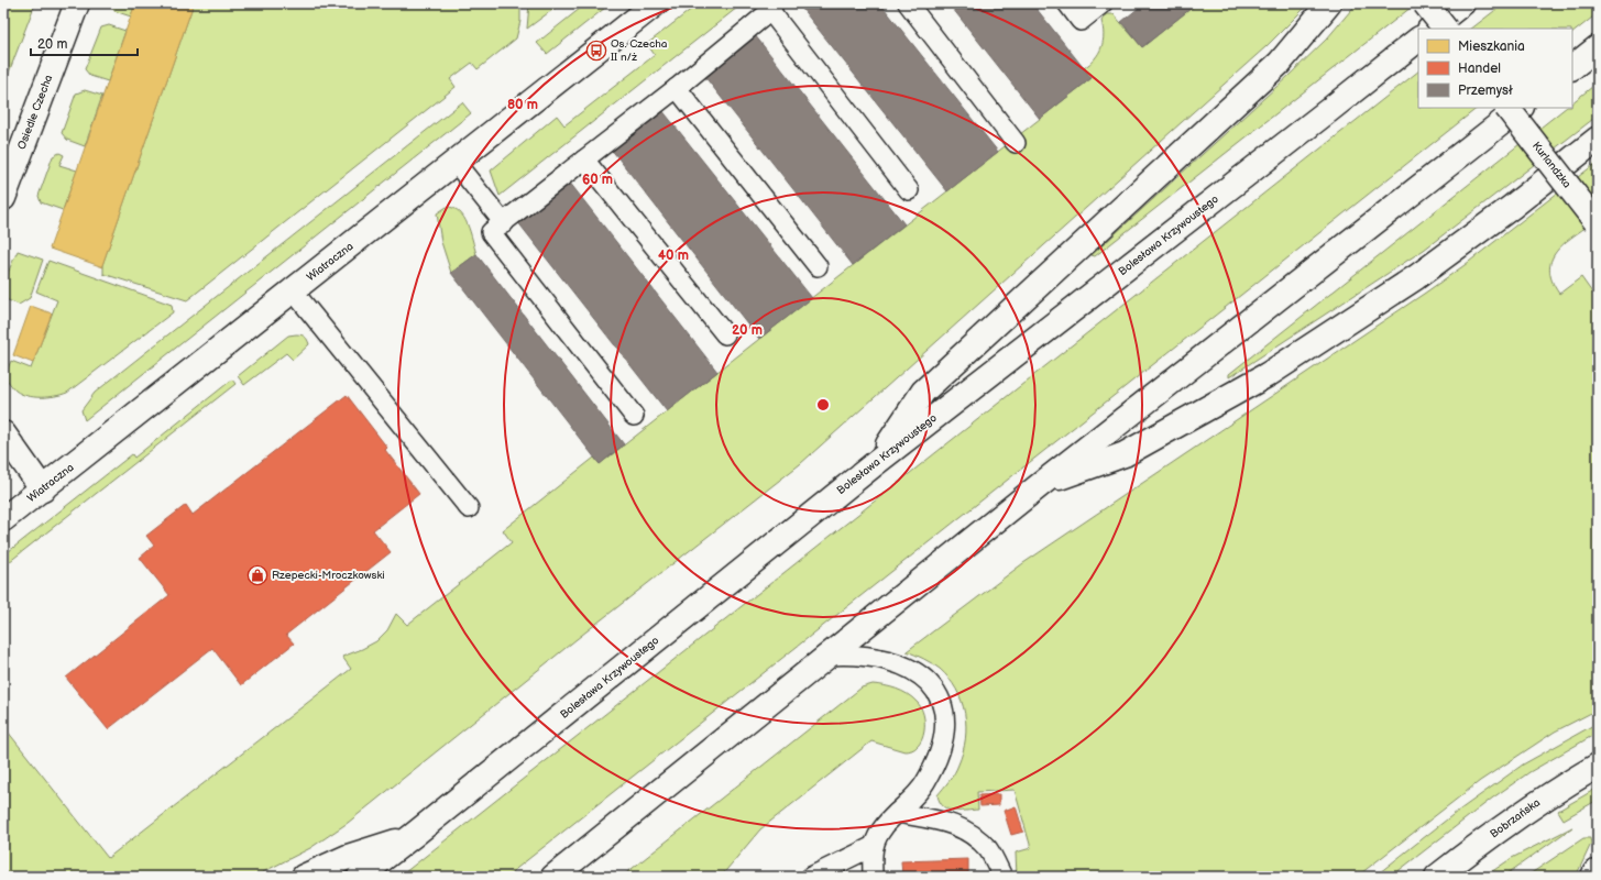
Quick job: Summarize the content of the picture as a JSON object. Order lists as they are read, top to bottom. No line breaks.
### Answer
{"streets":{"main road":["Osiedle Czecha","Kurlandzka","Bolesława Krzywoustego","Wiatraczna","Bobrzańska"]},"places":{"bus stop":["Os. Czecha II n/ż"],"shop":["Rzepecki-Mroczkowski"]},"legend":["Mieszkania","Handel","Przemysł"],"scale_bar":"20 m","rings":["80 m","60 m","40 m","20 m"]}
